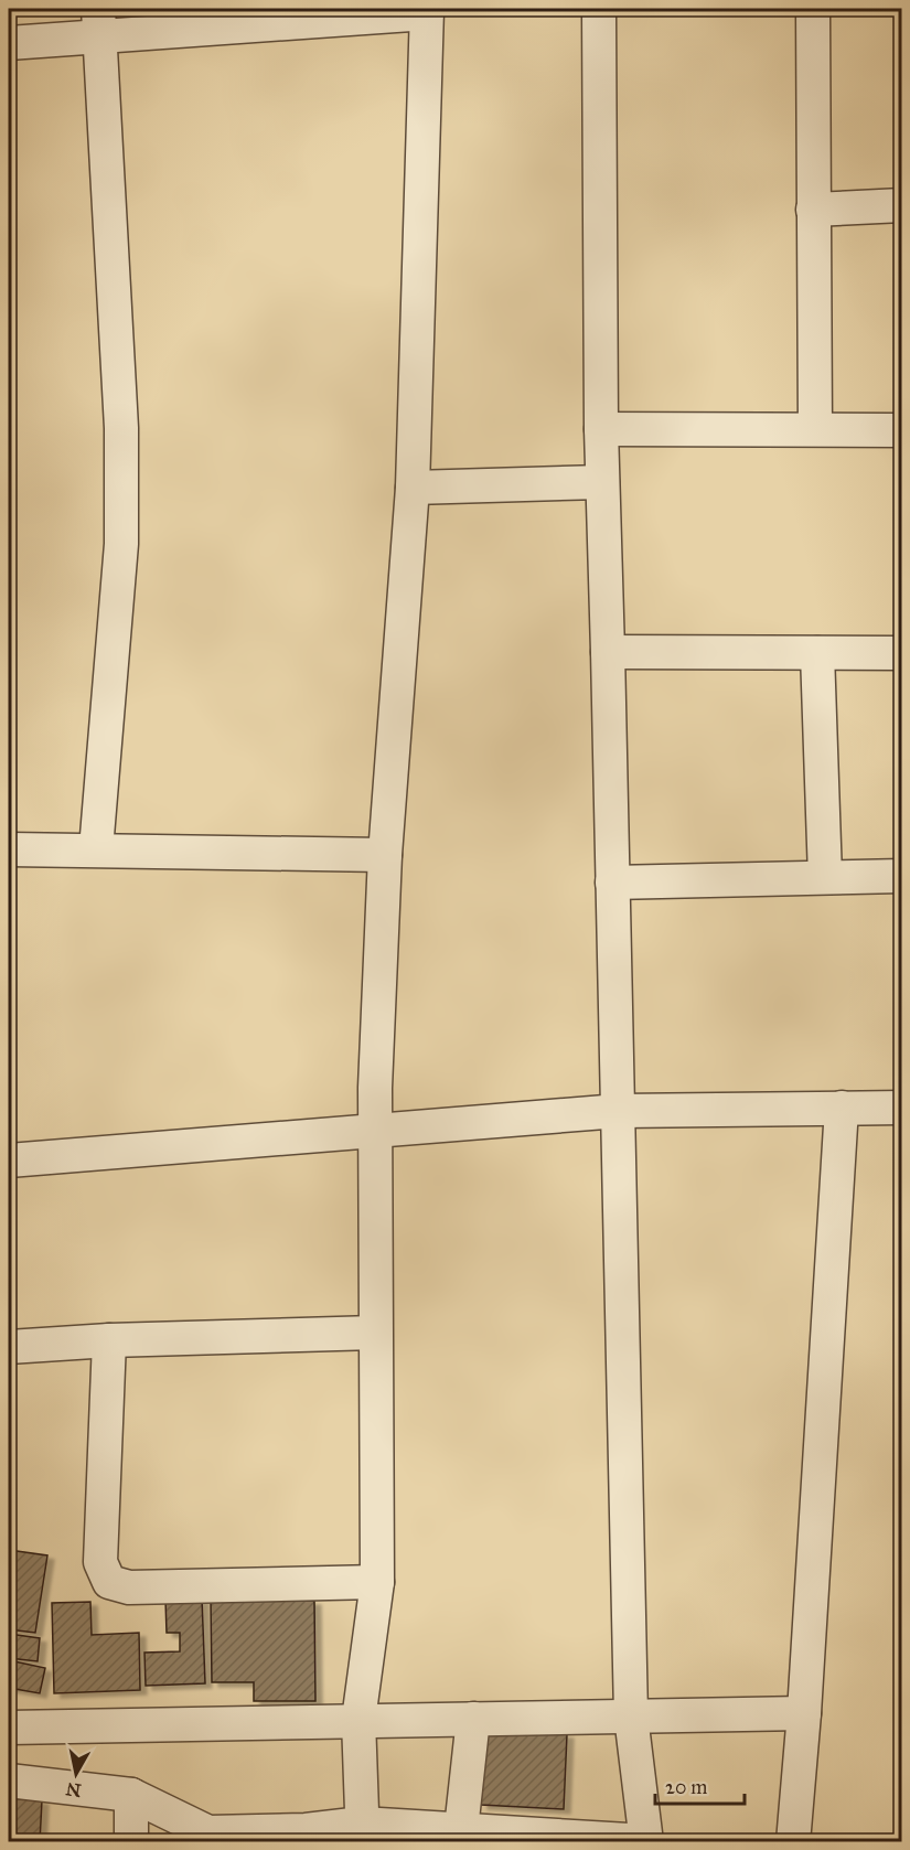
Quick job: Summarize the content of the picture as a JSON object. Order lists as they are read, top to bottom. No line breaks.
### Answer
{"scale_bar":"20 m","north":"bottom"}
